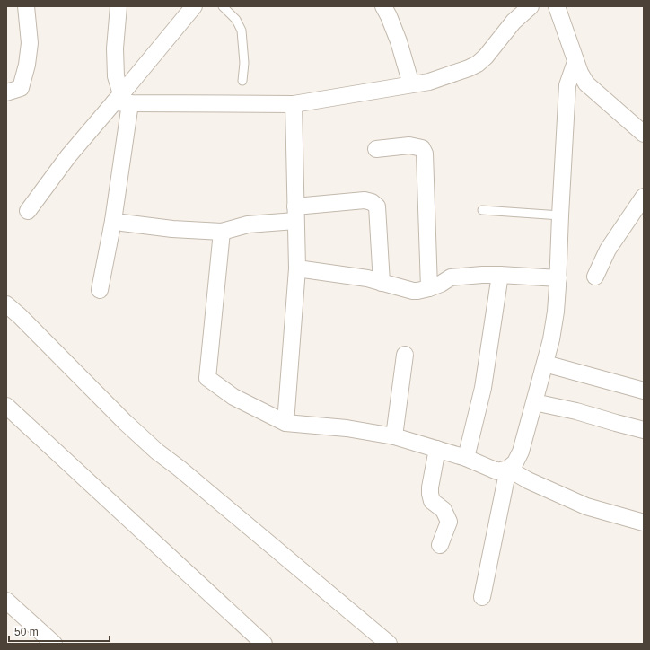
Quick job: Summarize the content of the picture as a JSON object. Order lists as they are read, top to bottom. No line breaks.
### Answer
{"scale_bar":"50 m"}
